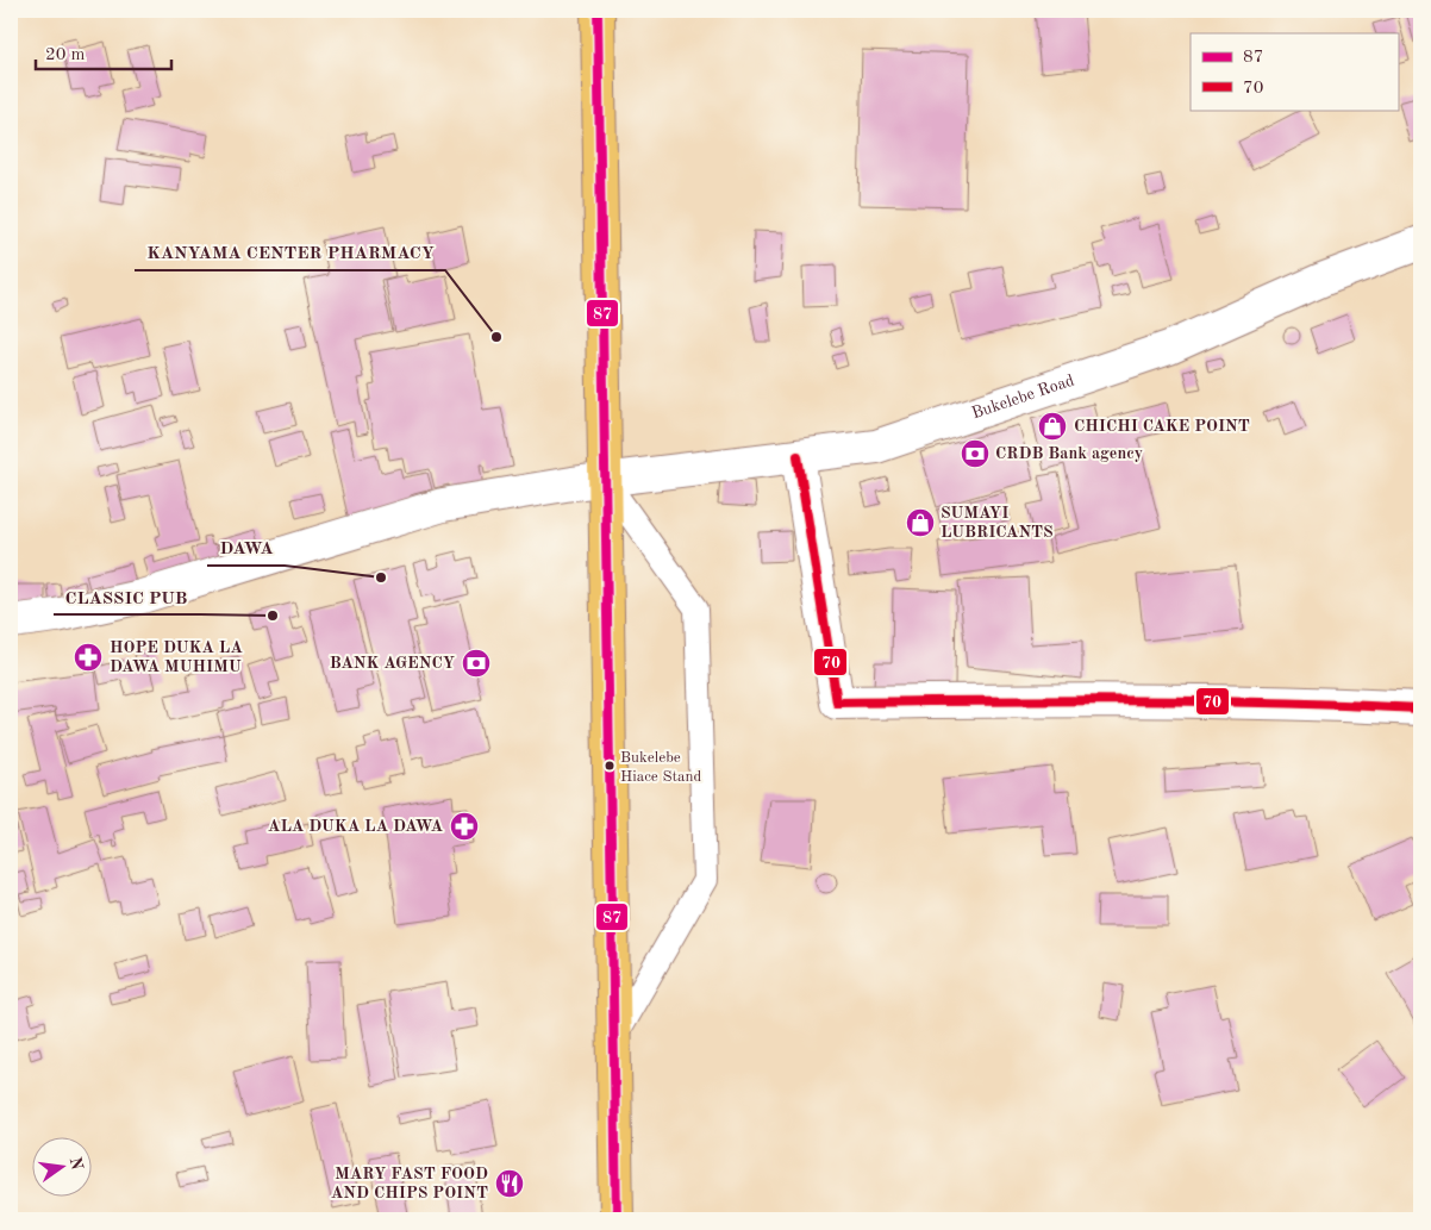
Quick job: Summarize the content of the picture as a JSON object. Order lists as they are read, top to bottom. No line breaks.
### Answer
{"streets":{"street":["Bukelebe Road"]},"places":{"other":["KANYAMA CENTER PHARMACY","DAWA","CLASSIC PUB","Bukelebe Hiace Stand"],"shop":["CHICHI CAKE POINT","SUMAYI LUBRICANTS"],"bank":["CRDB Bank agency","BANK AGENCY"],"pharmacy":["HOPE DUKA LA DAWA MUHIMU","ALA DUKA LA DAWA"],"restaurant":["MARY FAST FOOD AND CHIPS POINT"]},"lines":["transit line 87","transit line 70"],"legend":["87","70"],"scale_bar":"20 m","north":"right"}
